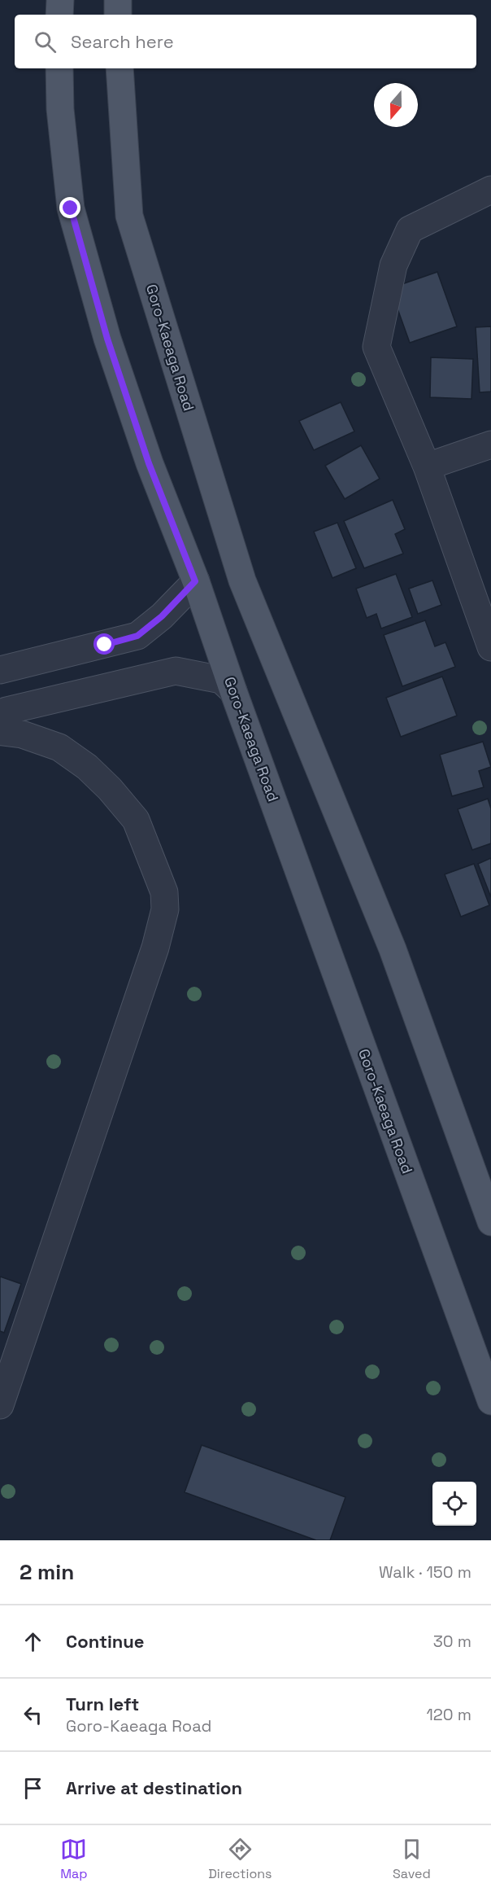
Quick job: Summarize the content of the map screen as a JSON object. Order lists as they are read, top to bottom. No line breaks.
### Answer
{"streets":{"main road":["Goro-Kaeaga Road"]},"north":"bottom","page":{"search":"Search here","heading":["2 min","Walk · 150 m"],"list":[["Continue","30 m"],["Turn left","Goro-Kaeaga Road","120 m"],"Arrive at destination"],"nav":["Map","Directions","Saved"]}}
